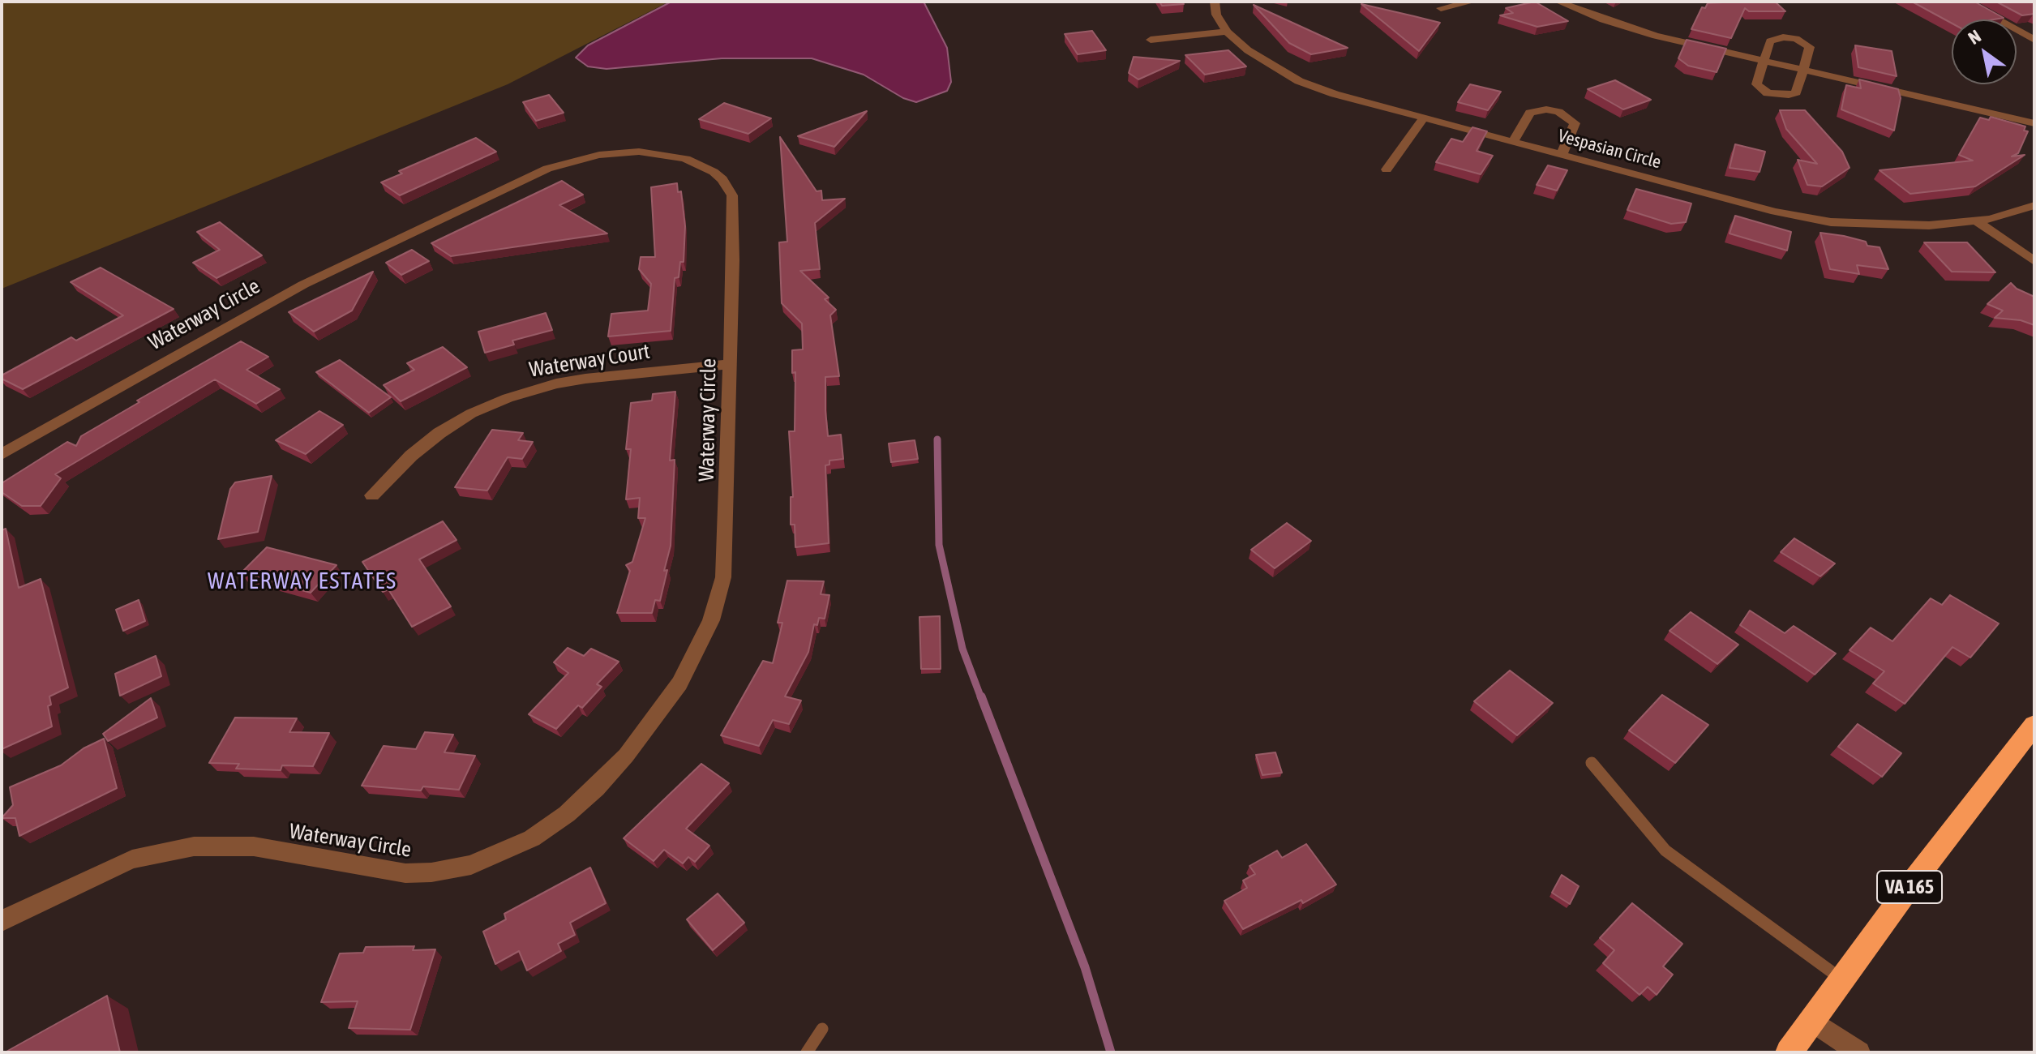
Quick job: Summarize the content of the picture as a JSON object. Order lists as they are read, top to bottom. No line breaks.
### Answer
{"streets":{"highway":["VA 165"],"street":["Vespasian Circle","Waterway Circle","Waterway Court"]},"crossings":[["Waterway Circle","Waterway Court"]],"districts":["WATERWAY ESTATES"],"north":"top left"}
